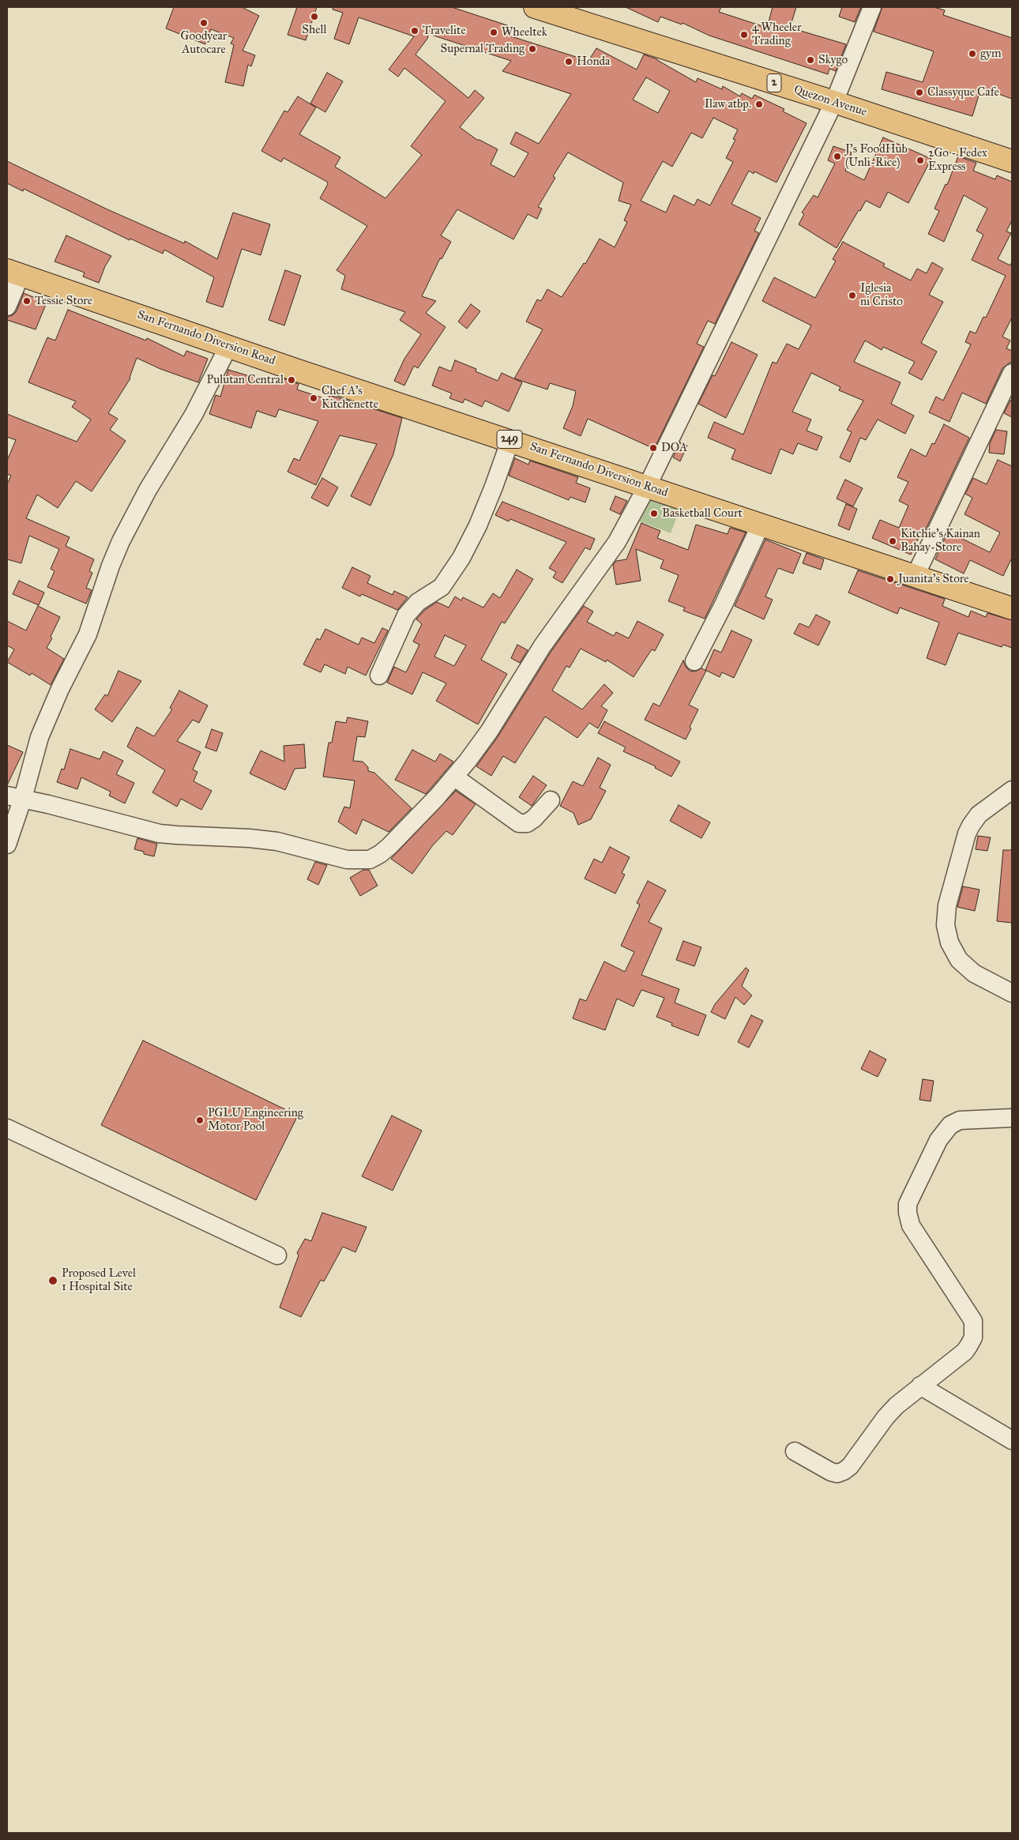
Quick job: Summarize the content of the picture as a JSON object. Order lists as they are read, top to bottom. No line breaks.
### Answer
{"streets":{"main road":["2","Quezon Avenue","San Fernando Diversion Road","249"]},"places":["Shell","Goodyear Autocare","Travelite","Wheeltek","4 Wheeler Trading","Supernal Trading","gym","Skygo","Honda","Classyque Cafe","Ilaw atbp.","J's FoodHub (Unli-Rice)","2Go - Fedex Express","Iglesia ni Cristo","Tessie Store","Pulutan Central","Chef A's Kitchenette","DOA","Basketball Court","Kitchie's Kainan Bahay-Store","Juanita's Store","PGLU Engineering Motor Pool","Proposed Level 1 Hospital Site"]}
